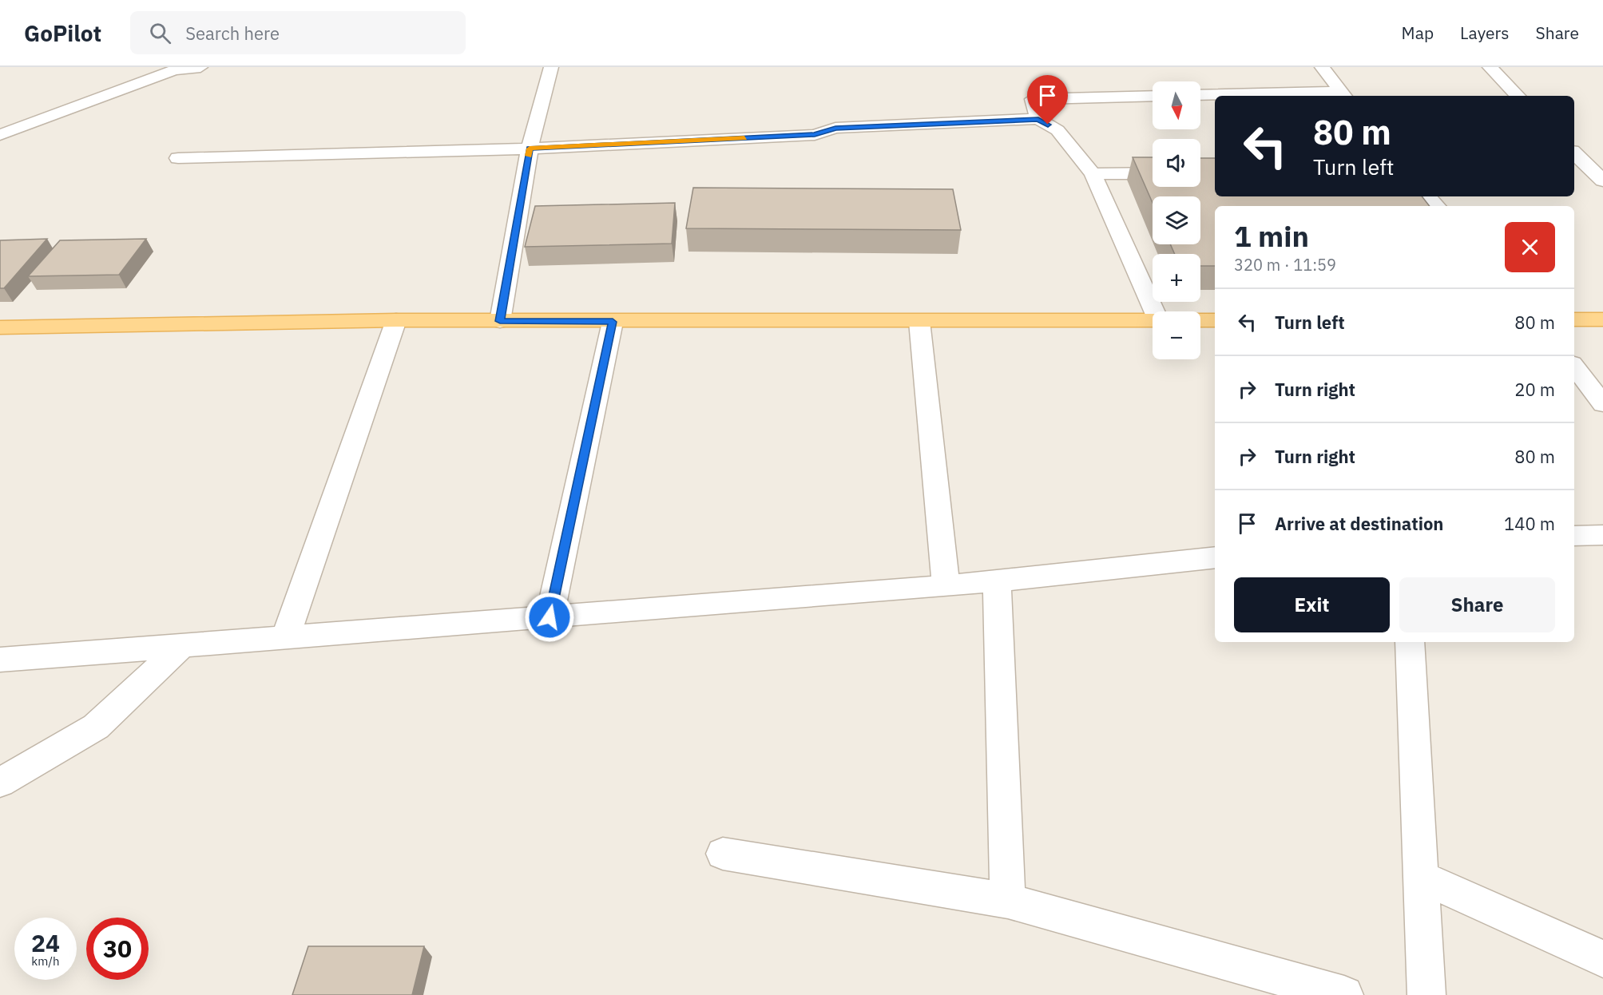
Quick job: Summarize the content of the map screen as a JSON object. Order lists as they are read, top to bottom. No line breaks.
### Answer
{"north":"bottom","page":{"header":"GoPilot","search":"Search here","nav":["Map","Layers","Share"],"map_buttons":["+","−"],"turn":["80 m","Turn left"],"heading":["1 min","320 m · 11:59"],"list":[{"name":"Turn left","value":"80 m"},{"name":"Turn right","value":"20 m"},{"name":"Turn right","value":"80 m"},{"name":"Arrive at destination","value":"140 m"}],"buttons":["Exit","Share"],"speed":"24 km/h","limit":"30"}}
